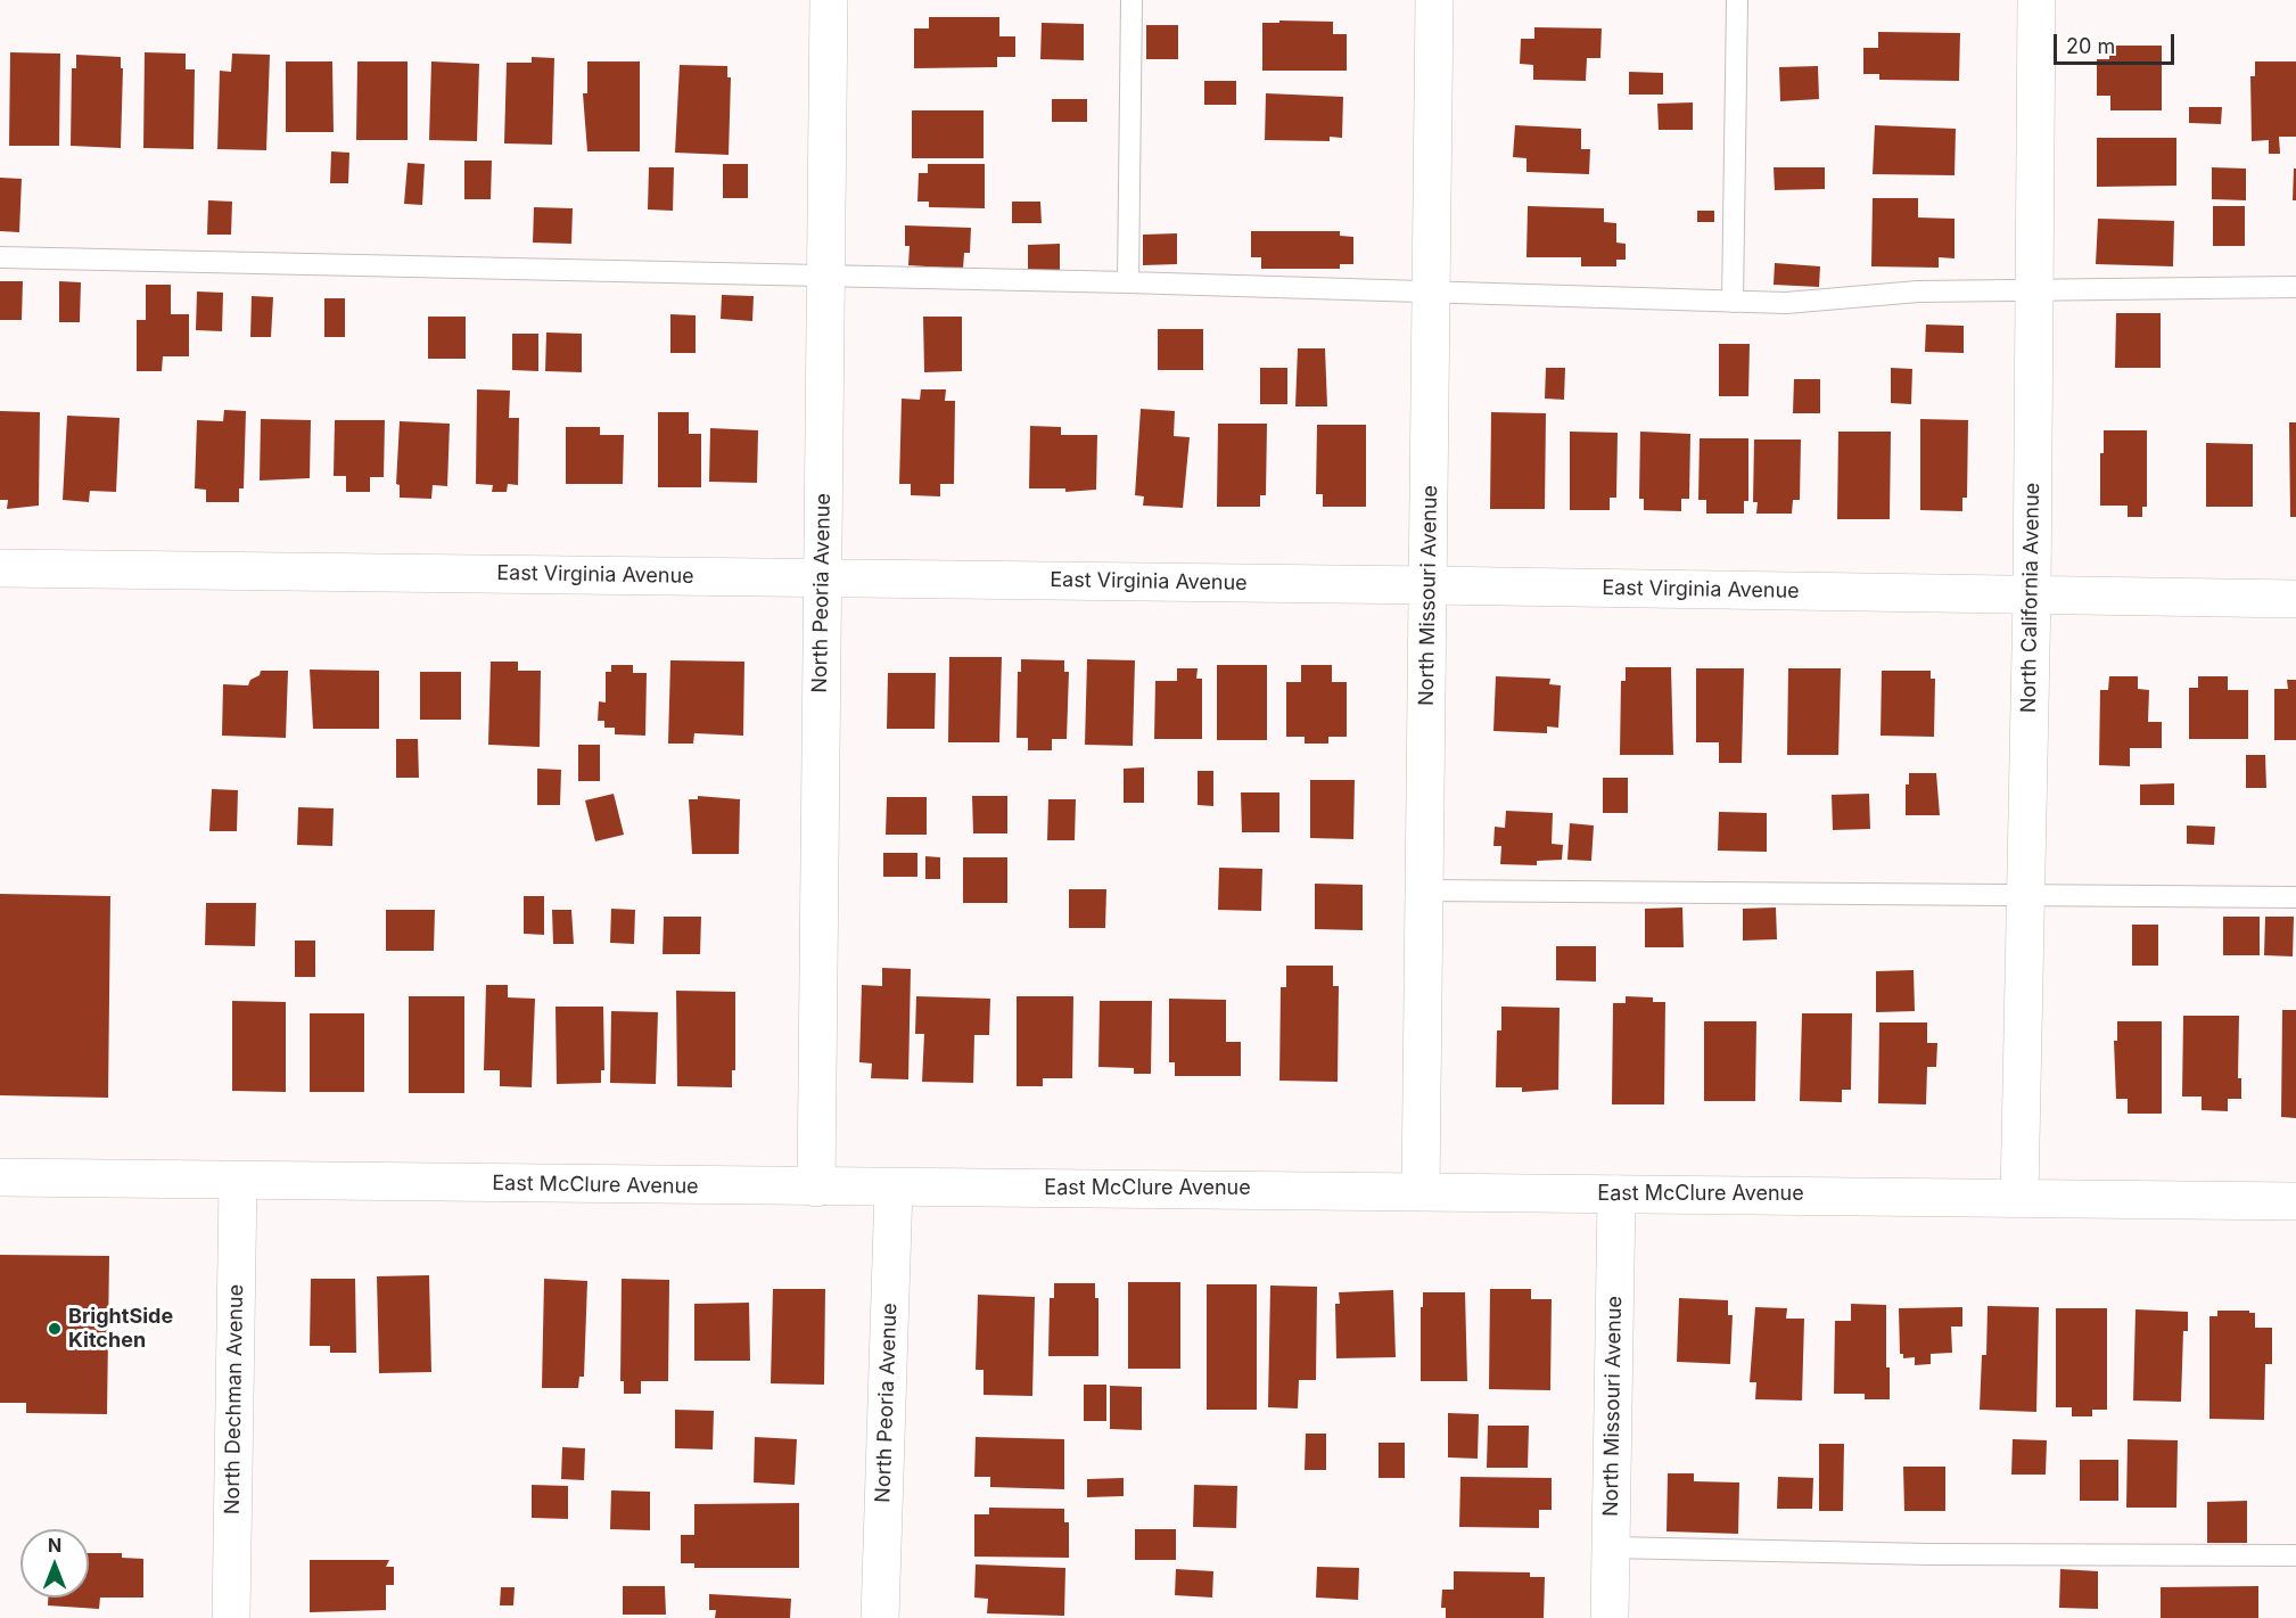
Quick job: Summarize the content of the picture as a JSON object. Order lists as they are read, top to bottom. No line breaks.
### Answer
{"streets":{"street":["East Virginia Avenue","North Peoria Avenue","North Missouri Avenue","North California Avenue","East McClure Avenue","North Dechman Avenue"]},"crossings":[["East Virginia Avenue","North Peoria Avenue"],["East Virginia Avenue","North Missouri Avenue"],["East Virginia Avenue","North California Avenue"],["North Peoria Avenue","East McClure Avenue"],["North Missouri Avenue","East McClure Avenue"],["North California Avenue","East McClure Avenue"],["East McClure Avenue","North Dechman Avenue"]],"places":["BrightSide Kitchen"],"scale_bar":"20 m","north":"top"}
